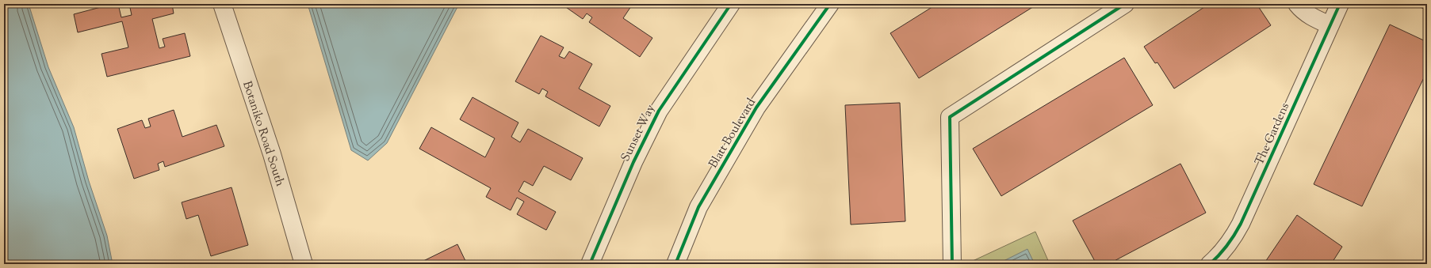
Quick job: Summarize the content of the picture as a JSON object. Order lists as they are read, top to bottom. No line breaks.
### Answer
{"streets":{"street":["Sunset Way","Blatt Boulevard","Botaniko Road South","The Gardens"]}}
